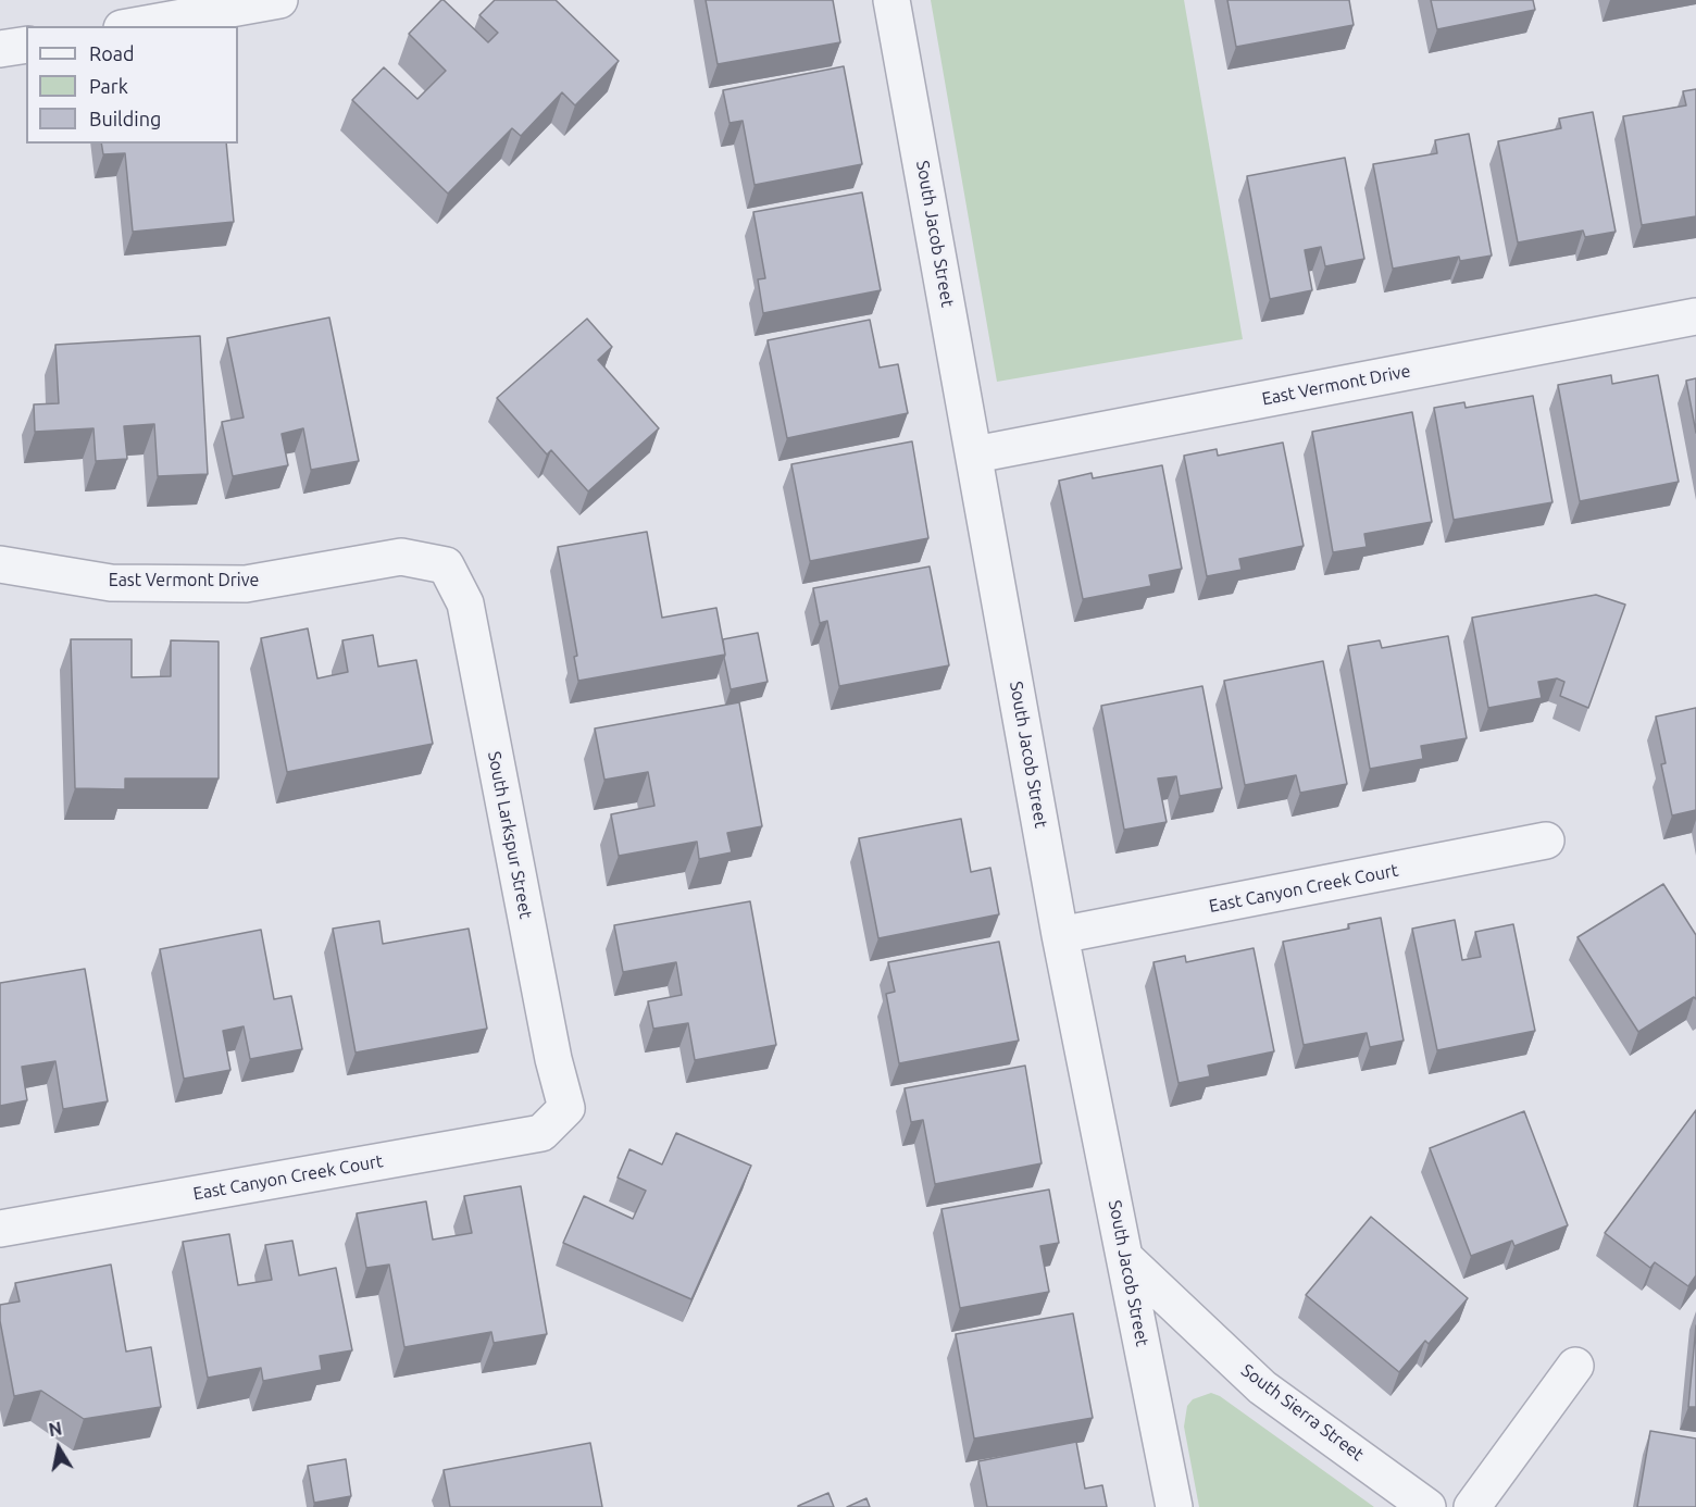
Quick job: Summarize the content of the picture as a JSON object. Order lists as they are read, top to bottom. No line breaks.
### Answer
{"streets":{"street":["South Jacob Street","East Vermont Drive","South Larkspur Street","East Canyon Creek Court","South Sierra Street"]},"crossings":[["South Jacob Street","East Vermont Drive"],["South Jacob Street","East Canyon Creek Court"],["South Jacob Street","South Sierra Street"],["East Vermont Drive","South Larkspur Street"],["South Larkspur Street","East Canyon Creek Court"]],"legend":["Road","Park","Building"],"north":"top"}
